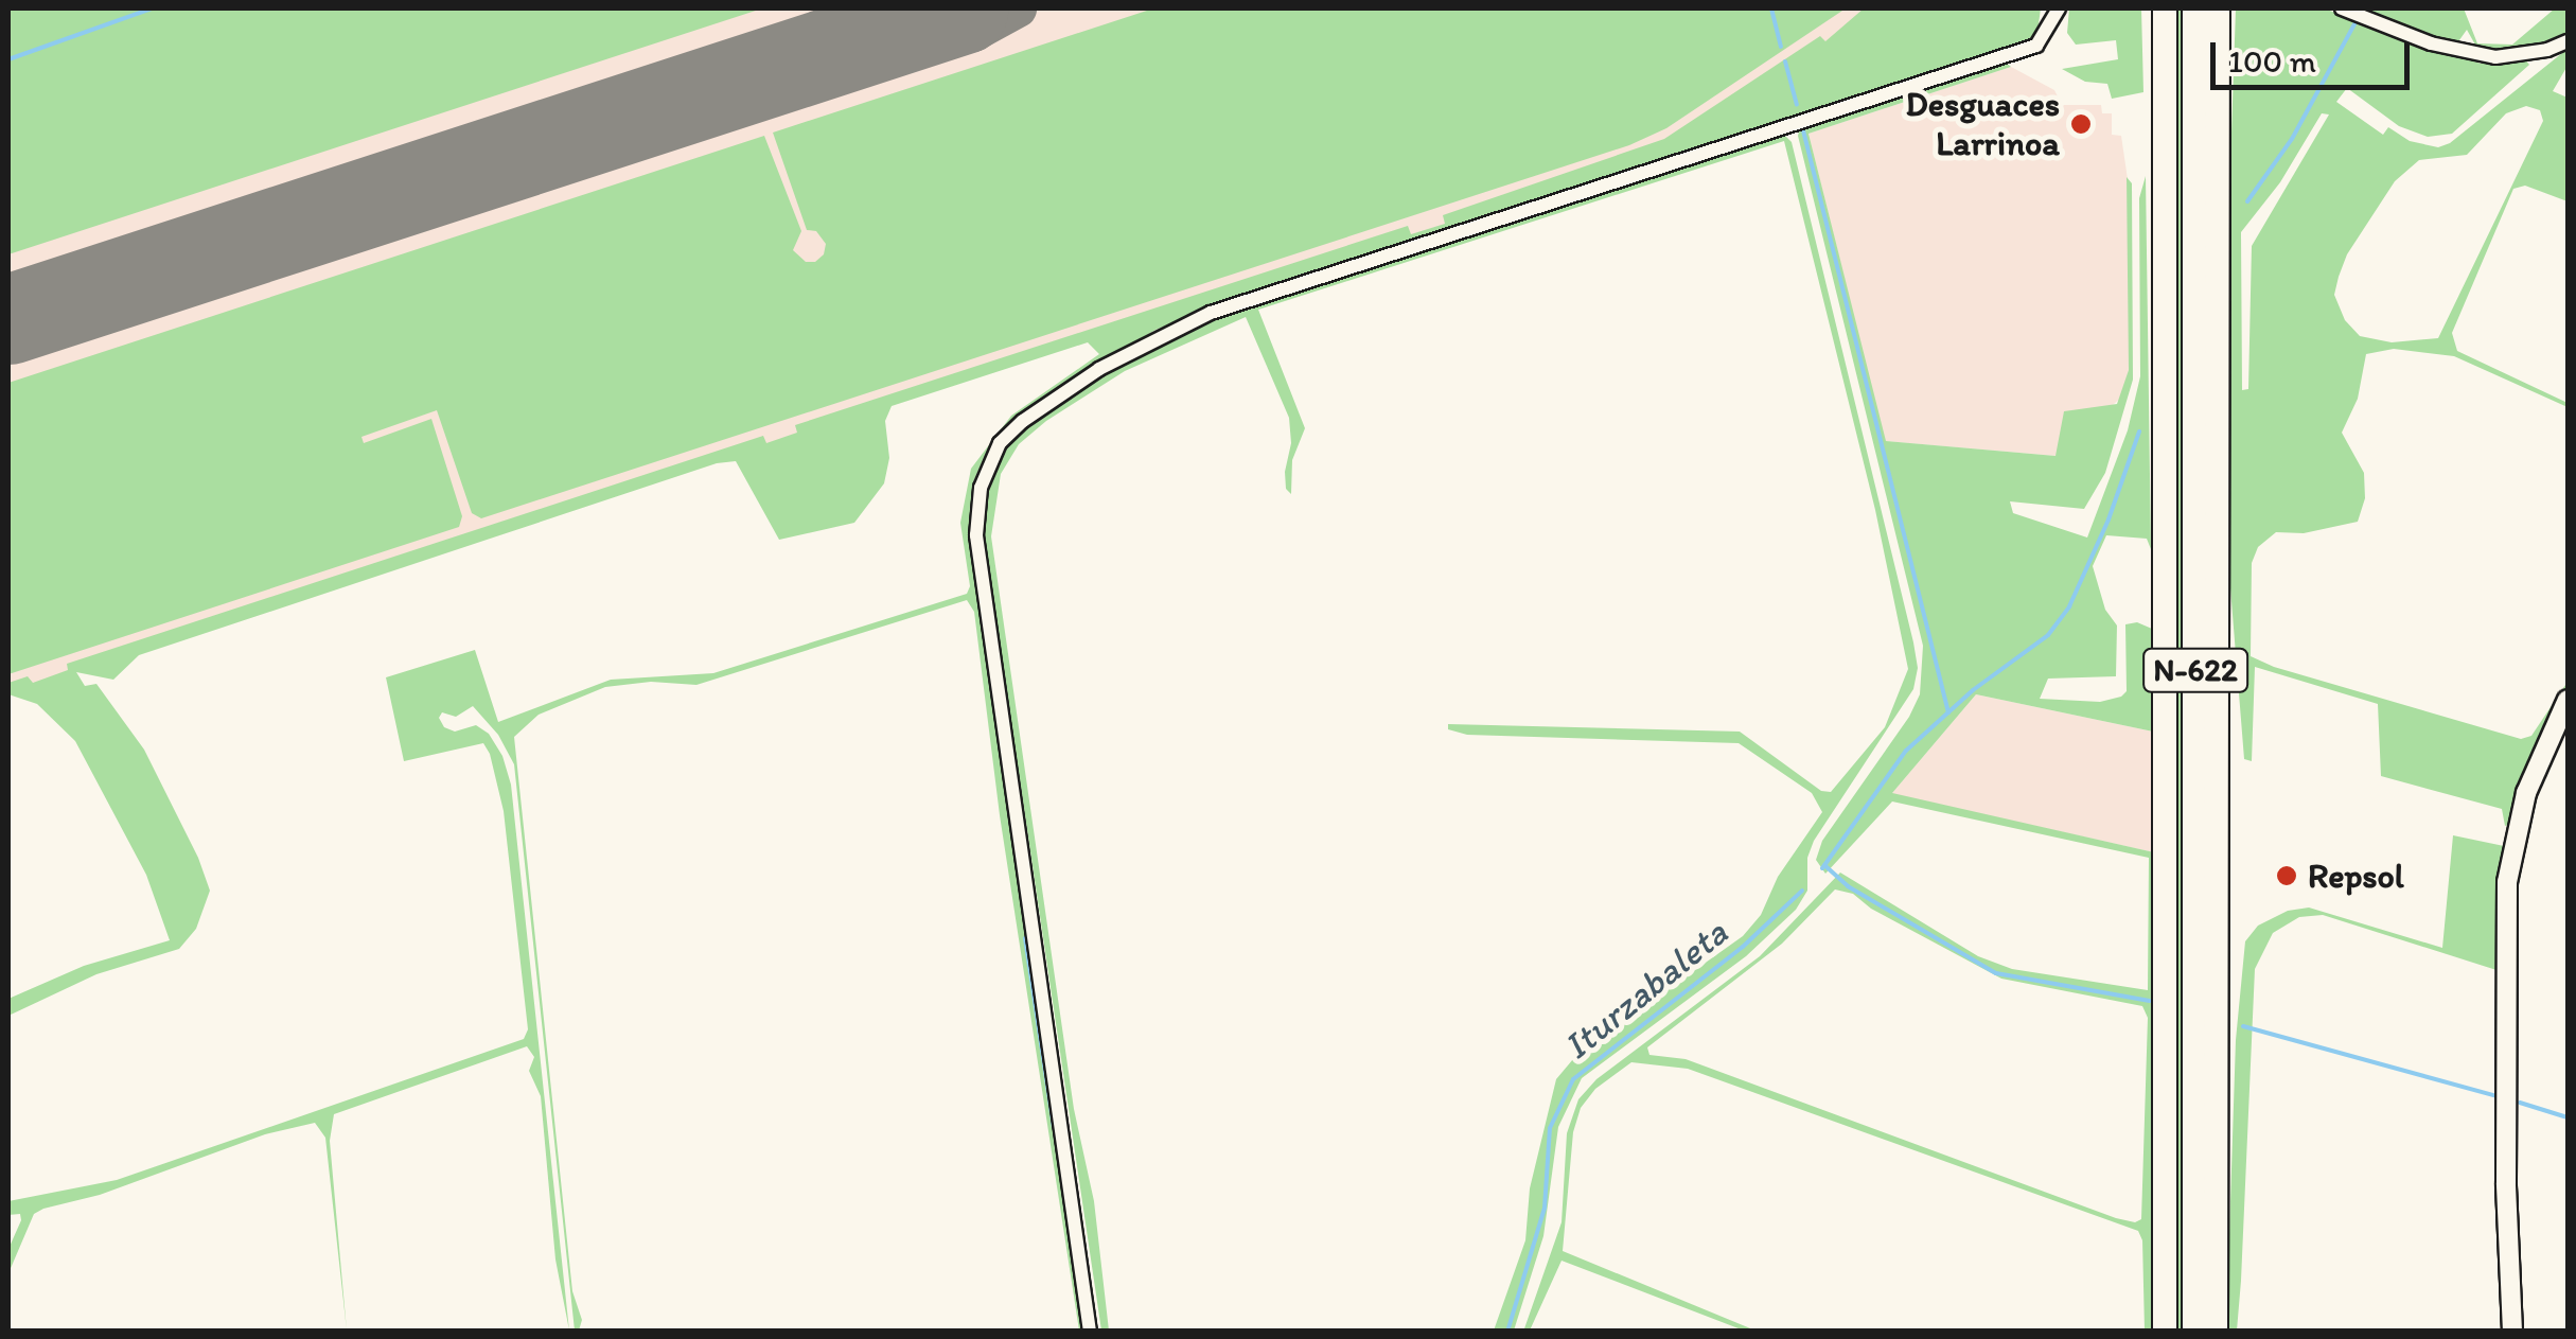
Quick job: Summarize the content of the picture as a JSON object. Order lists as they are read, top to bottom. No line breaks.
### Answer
{"streets":{"highway":["N-622"]},"water":["Iturzabaleta"],"places":["Desguaces Larrinoa","Repsol"],"scale_bar":"100 m"}
